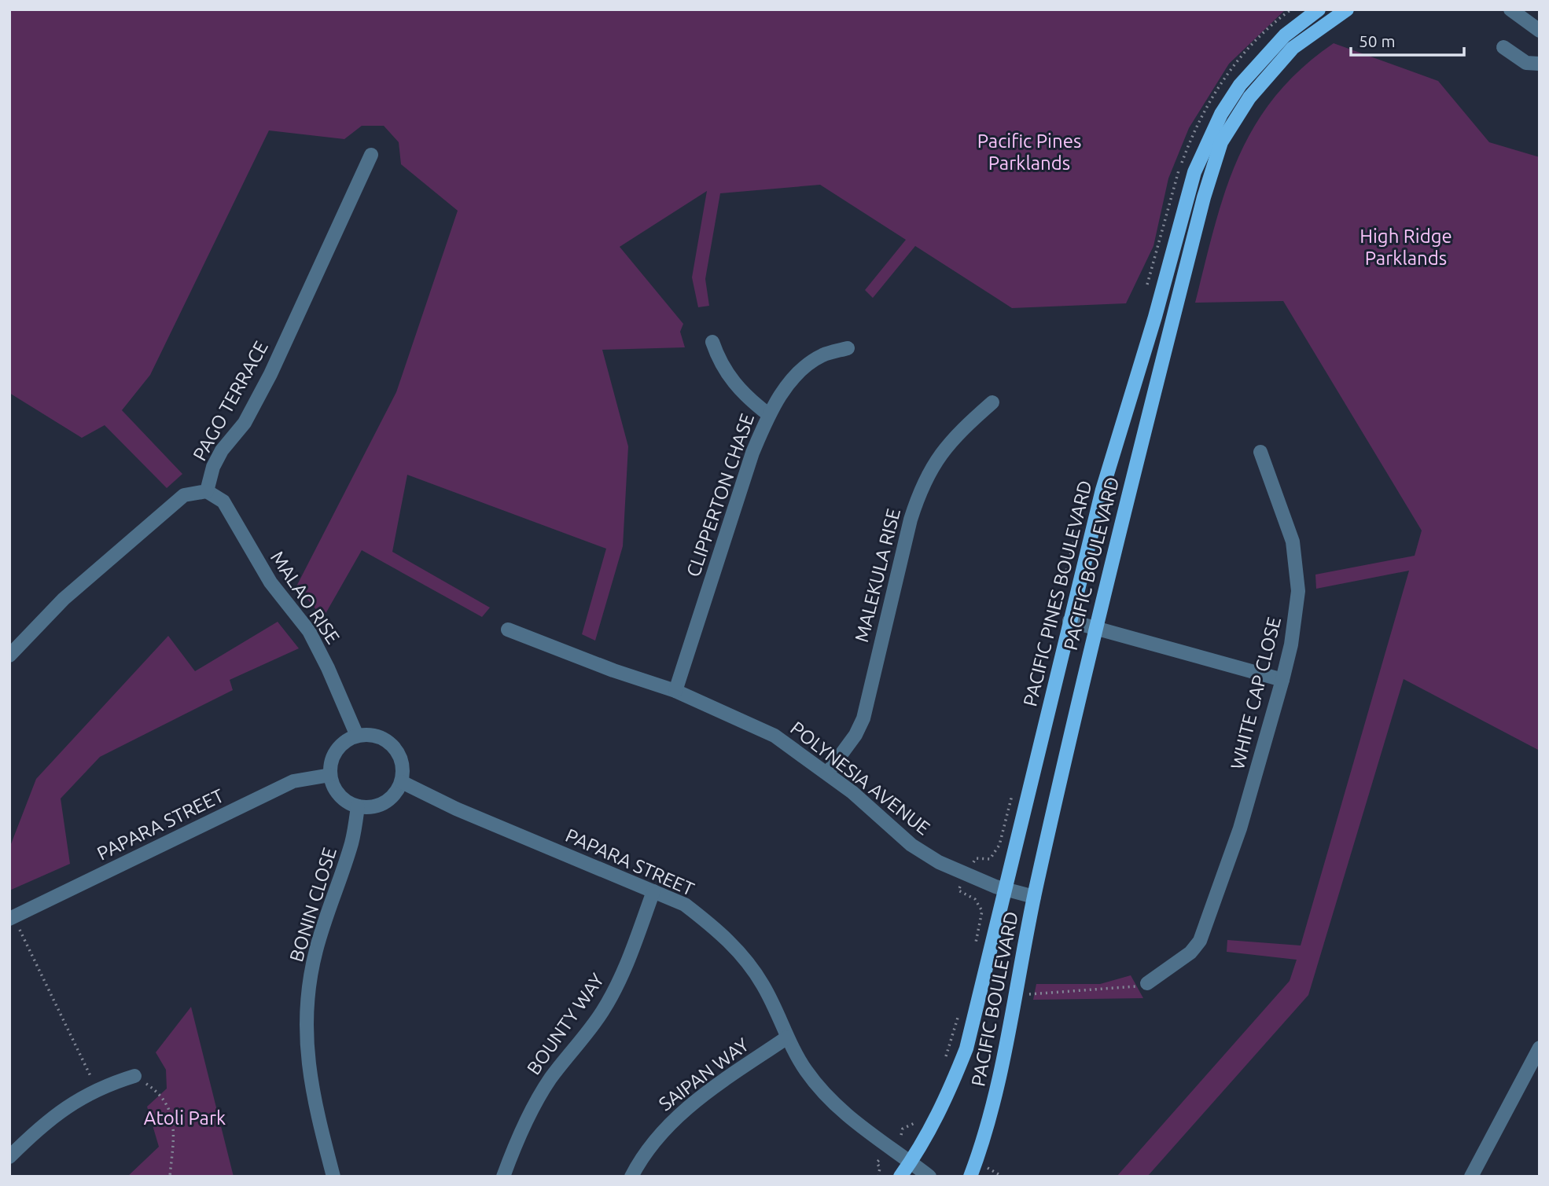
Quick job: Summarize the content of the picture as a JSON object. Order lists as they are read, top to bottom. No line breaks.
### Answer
{"streets":{"main road":["PACIFIC BOULEVARD","PACIFIC PINES BOULEVARD"],"street":["PAGO TERRACE","CLIPPERTON CHASE","MALEKULA RISE","MALAO RISE","WHITE CAP CLOSE","POLYNESIA AVENUE","PAPARA STREET","BONIN CLOSE","BOUNTY WAY","SAIPAN WAY"]},"crossings":[["PAGO TERRACE","MALAO RISE"],["CLIPPERTON CHASE","POLYNESIA AVENUE"],["PACIFIC BOULEVARD","POLYNESIA AVENUE"],["MALEKULA RISE","POLYNESIA AVENUE"],["PACIFIC PINES BOULEVARD","POLYNESIA AVENUE"],["PACIFIC PINES BOULEVARD","PAPARA STREET"],["MALAO RISE","PAPARA STREET"],["MALAO RISE","BONIN CLOSE"],["PAPARA STREET","BONIN CLOSE"],["PAPARA STREET","BOUNTY WAY"],["PAPARA STREET","SAIPAN WAY"]],"parks":["Pacific Pines Parklands","High Ridge Parklands","Atoli Park"],"scale_bar":"50 m"}
